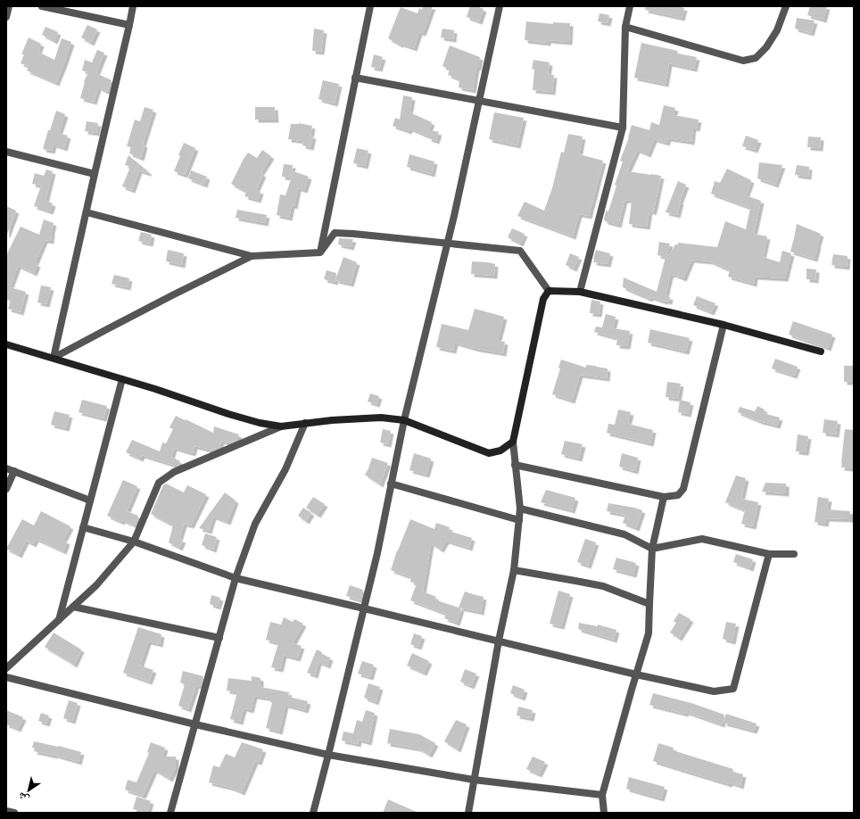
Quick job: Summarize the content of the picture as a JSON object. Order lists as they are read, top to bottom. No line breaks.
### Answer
{"north":"bottom left"}
